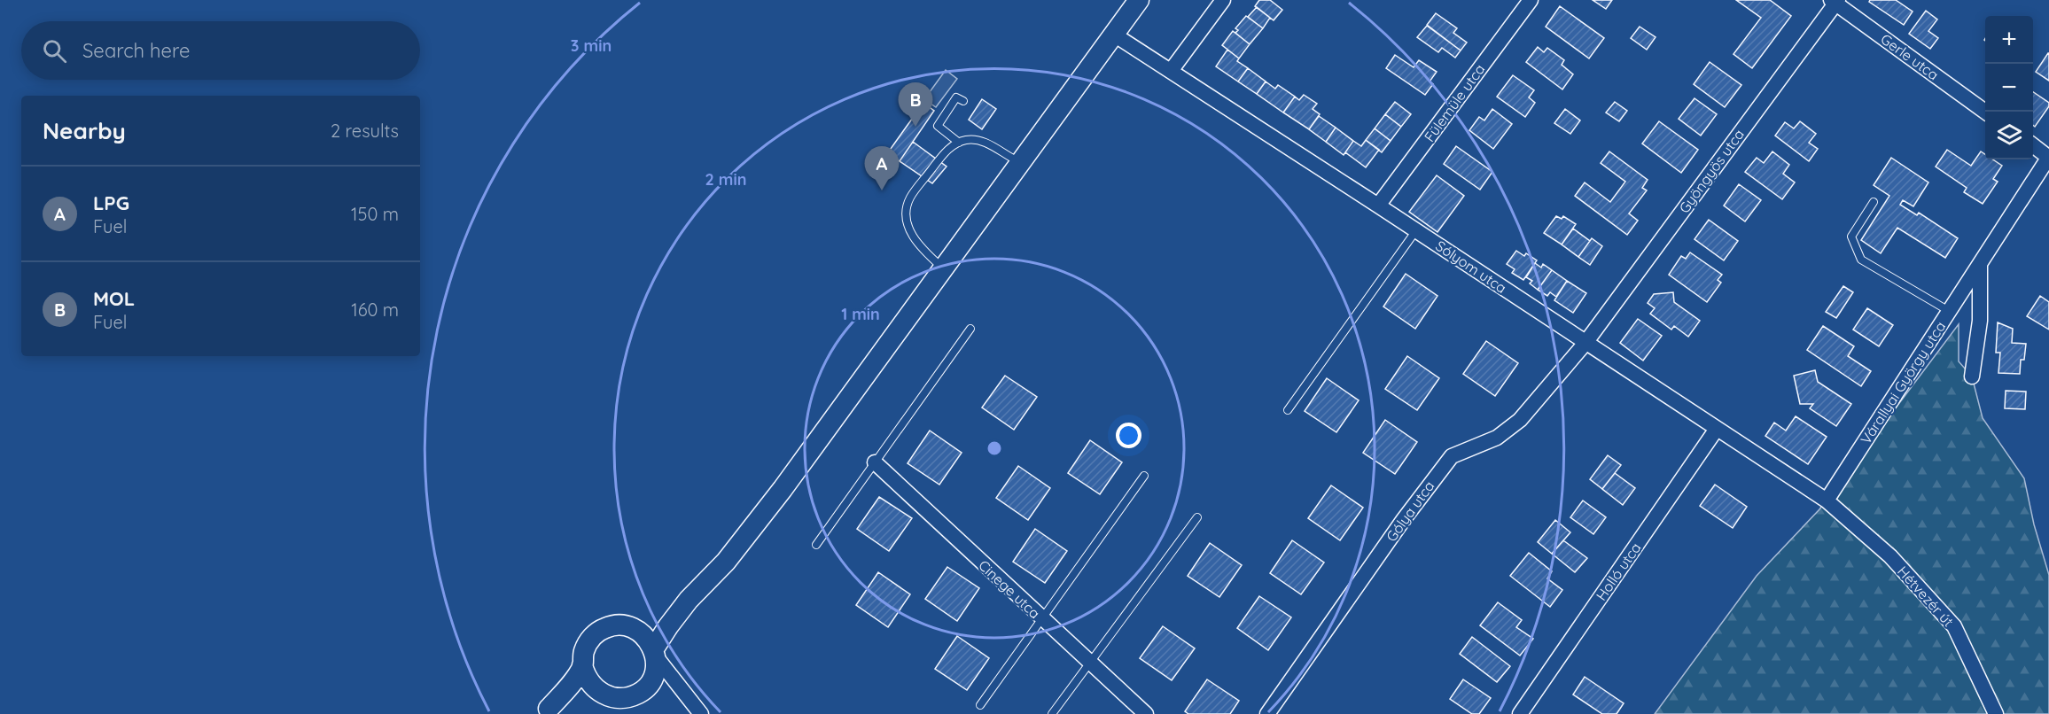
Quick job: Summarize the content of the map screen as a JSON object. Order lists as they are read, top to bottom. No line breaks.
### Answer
{"streets":{"street":["Gerle utca","Fülemüle utca","Gyöngyös utca","Sólyom utca","Várallyai György utca","Gólya utca","Holló utca","Cinege utca","Hétvezér út"]},"crossings":[["Gerle utca","Gyöngyös utca"],["Fülemüle utca","Sólyom utca"],["Gyöngyös utca","Sólyom utca"],["Gyöngyös utca","Gólya utca"],["Sólyom utca","Várallyai György utca"],["Sólyom utca","Gólya utca"],["Sólyom utca","Holló utca"],["Sólyom utca","Hétvezér út"],["Várallyai György utca","Hétvezér út"]],"page":{"map_buttons":["+","−"],"search":"Search here","pins":["B","A"],"heading":["Nearby","2 results"],"list":[{"mark":"A","name":"LPG","note":"Fuel","value":"150 m"},{"mark":"B","name":"MOL","note":"Fuel","value":"160 m"}]},"rings":["3 min","2 min","1 min"]}
